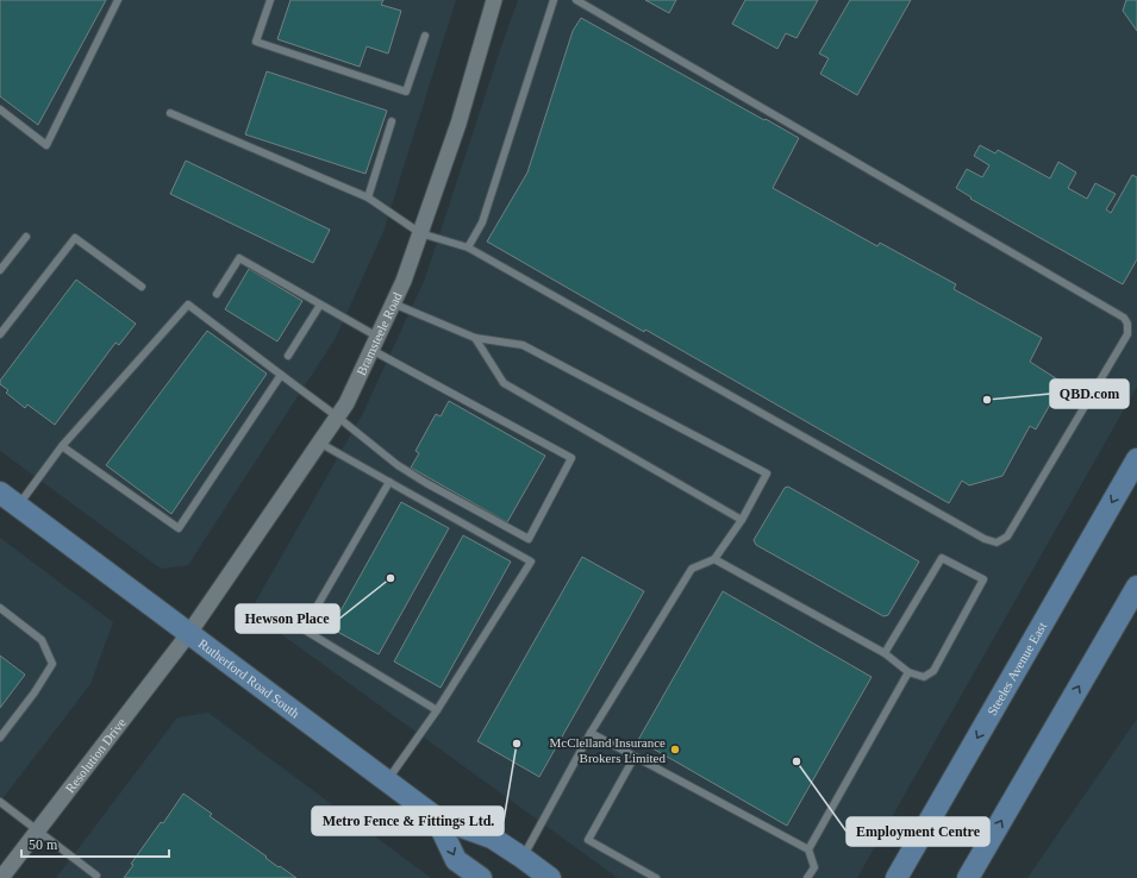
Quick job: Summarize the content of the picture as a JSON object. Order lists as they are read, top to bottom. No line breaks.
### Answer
{"streets":{"main road":["Steeles Avenue East","Rutherford Road South"],"street":["Bramsteele Road","Resolution Drive"]},"crossings":[["Bramsteele Road","Rutherford Road South"],["Bramsteele Road","Resolution Drive"],["Rutherford Road South","Resolution Drive"]],"places":["QBD.com","Hewson Place","Metro Fence & Fittings Ltd.","McClelland Insurance Brokers Limited","Employment Centre"],"scale_bar":"50 m"}
